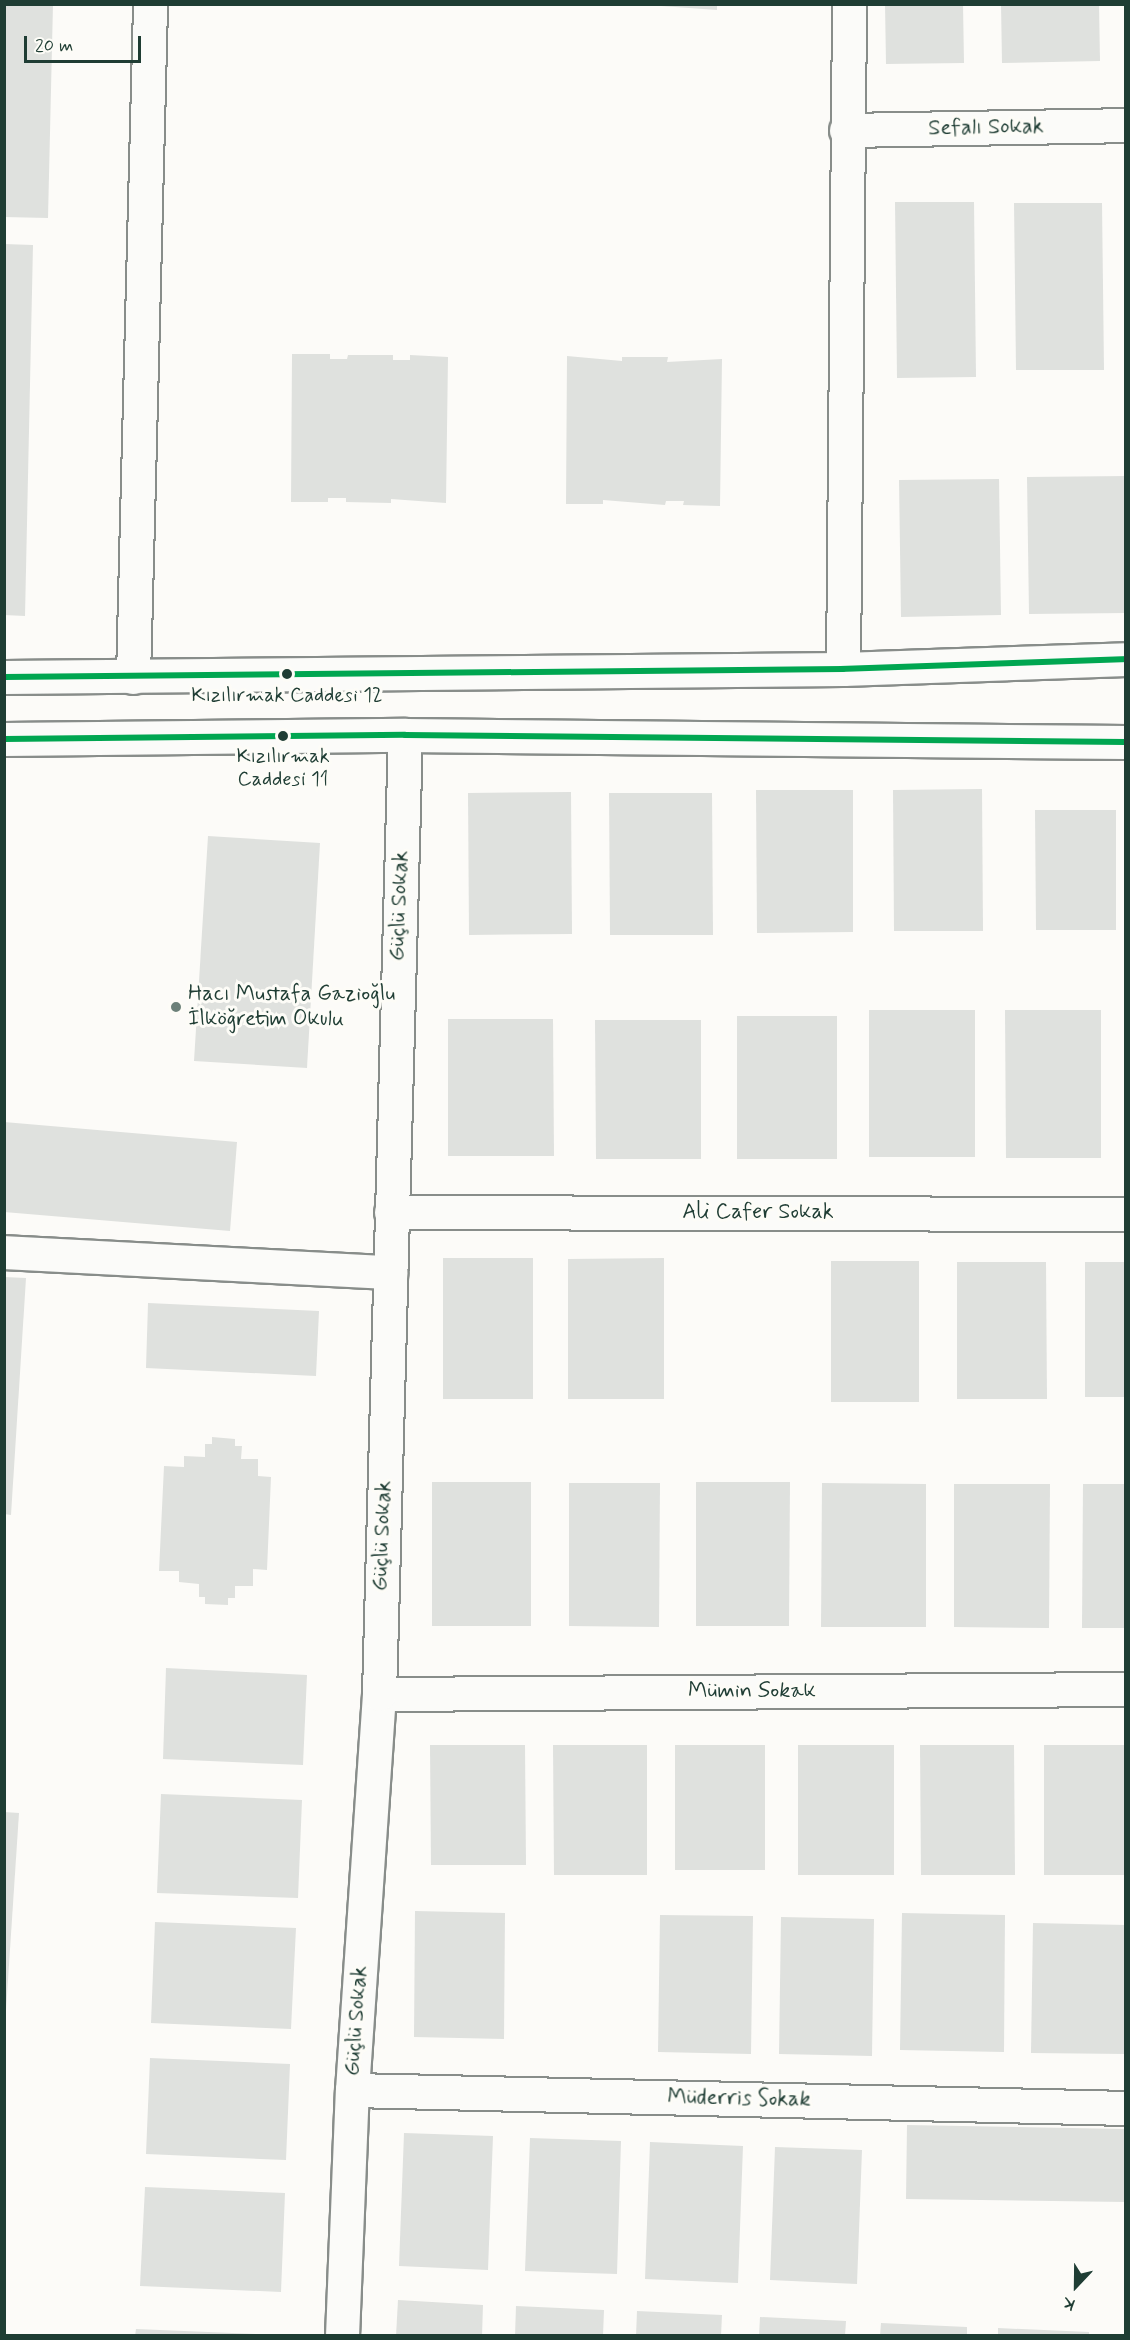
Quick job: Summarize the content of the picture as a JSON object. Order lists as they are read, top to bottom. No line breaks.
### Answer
{"streets":{"street":["Sefalı Sokak","Güçlü Sokak","Ali Cafer Sokak","Mümin Sokak","Müderris Sokak"]},"crossings":[["Güçlü Sokak","Ali Cafer Sokak"],["Güçlü Sokak","Mümin Sokak"],["Güçlü Sokak","Müderris Sokak"]],"places":["Kızılırmak Caddesi 12","Kızılırmak Caddesi 11","Hacı Mustafa Gazioğlu İlköğretim Okulu"],"lines":["transit line 20"],"scale_bar":"20 m","north":"bottom"}
